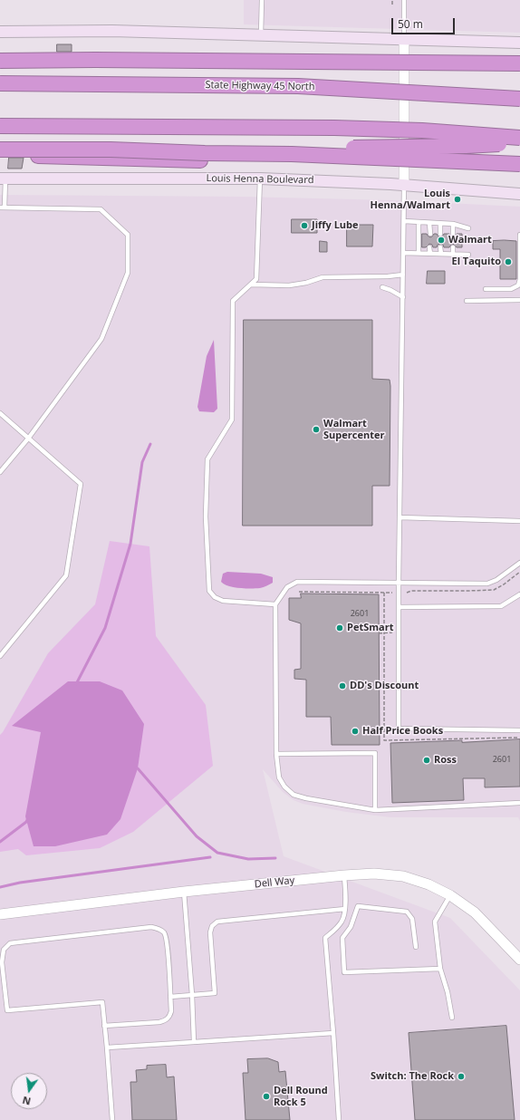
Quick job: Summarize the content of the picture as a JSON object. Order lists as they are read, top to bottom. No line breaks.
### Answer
{"streets":{"highway":["State Highway 45 North"],"main road":["Louis Henna Boulevard"],"street":["Dell Way"]},"places":["Louis Henna/Walmart","Jiffy Lube","Walmart","El Taquito","Walmart Supercenter","PetSmart","DD's Discount","Half Price Books","Ross","Switch: The Rock","Dell Round Rock 5"],"house_numbers":["2601","2601"],"scale_bar":"50 m","north":"bottom"}
